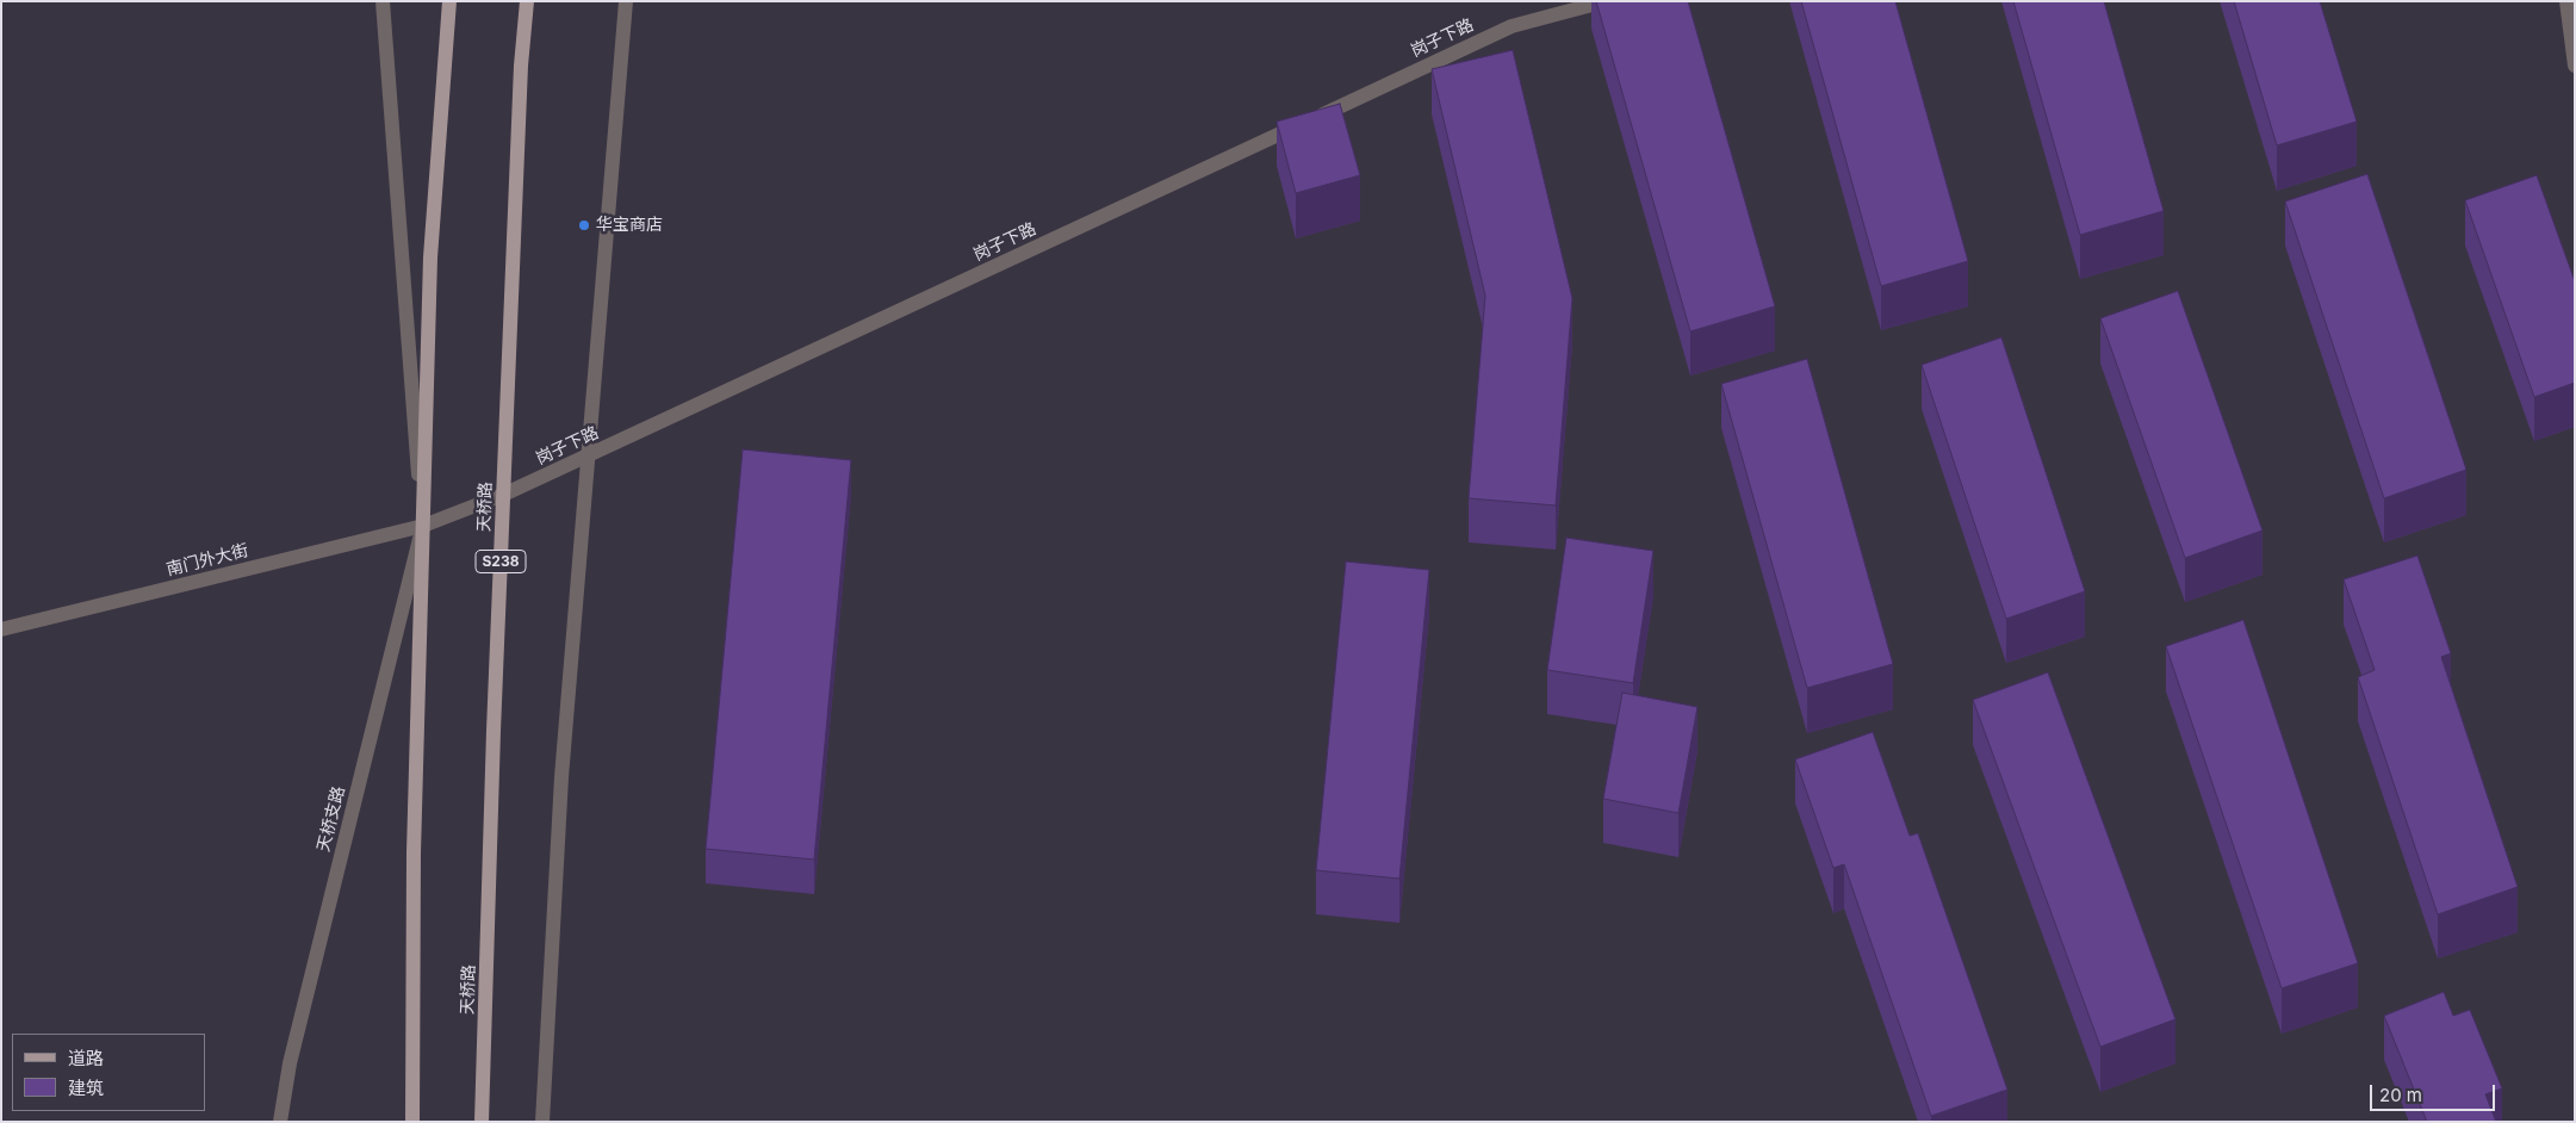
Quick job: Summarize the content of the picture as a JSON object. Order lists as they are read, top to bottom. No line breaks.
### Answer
{"streets":{"main road":["天桥路","S238"],"street":["岗子下路","南门外大街","天桥支路"]},"crossings":[["岗子下路","天桥路"],["岗子下路","南门外大街"],["岗子下路","天桥支路"],["南门外大街","天桥支路"]],"places":["华宝商店"],"legend":["道路","建筑"],"scale_bar":"20 m"}
